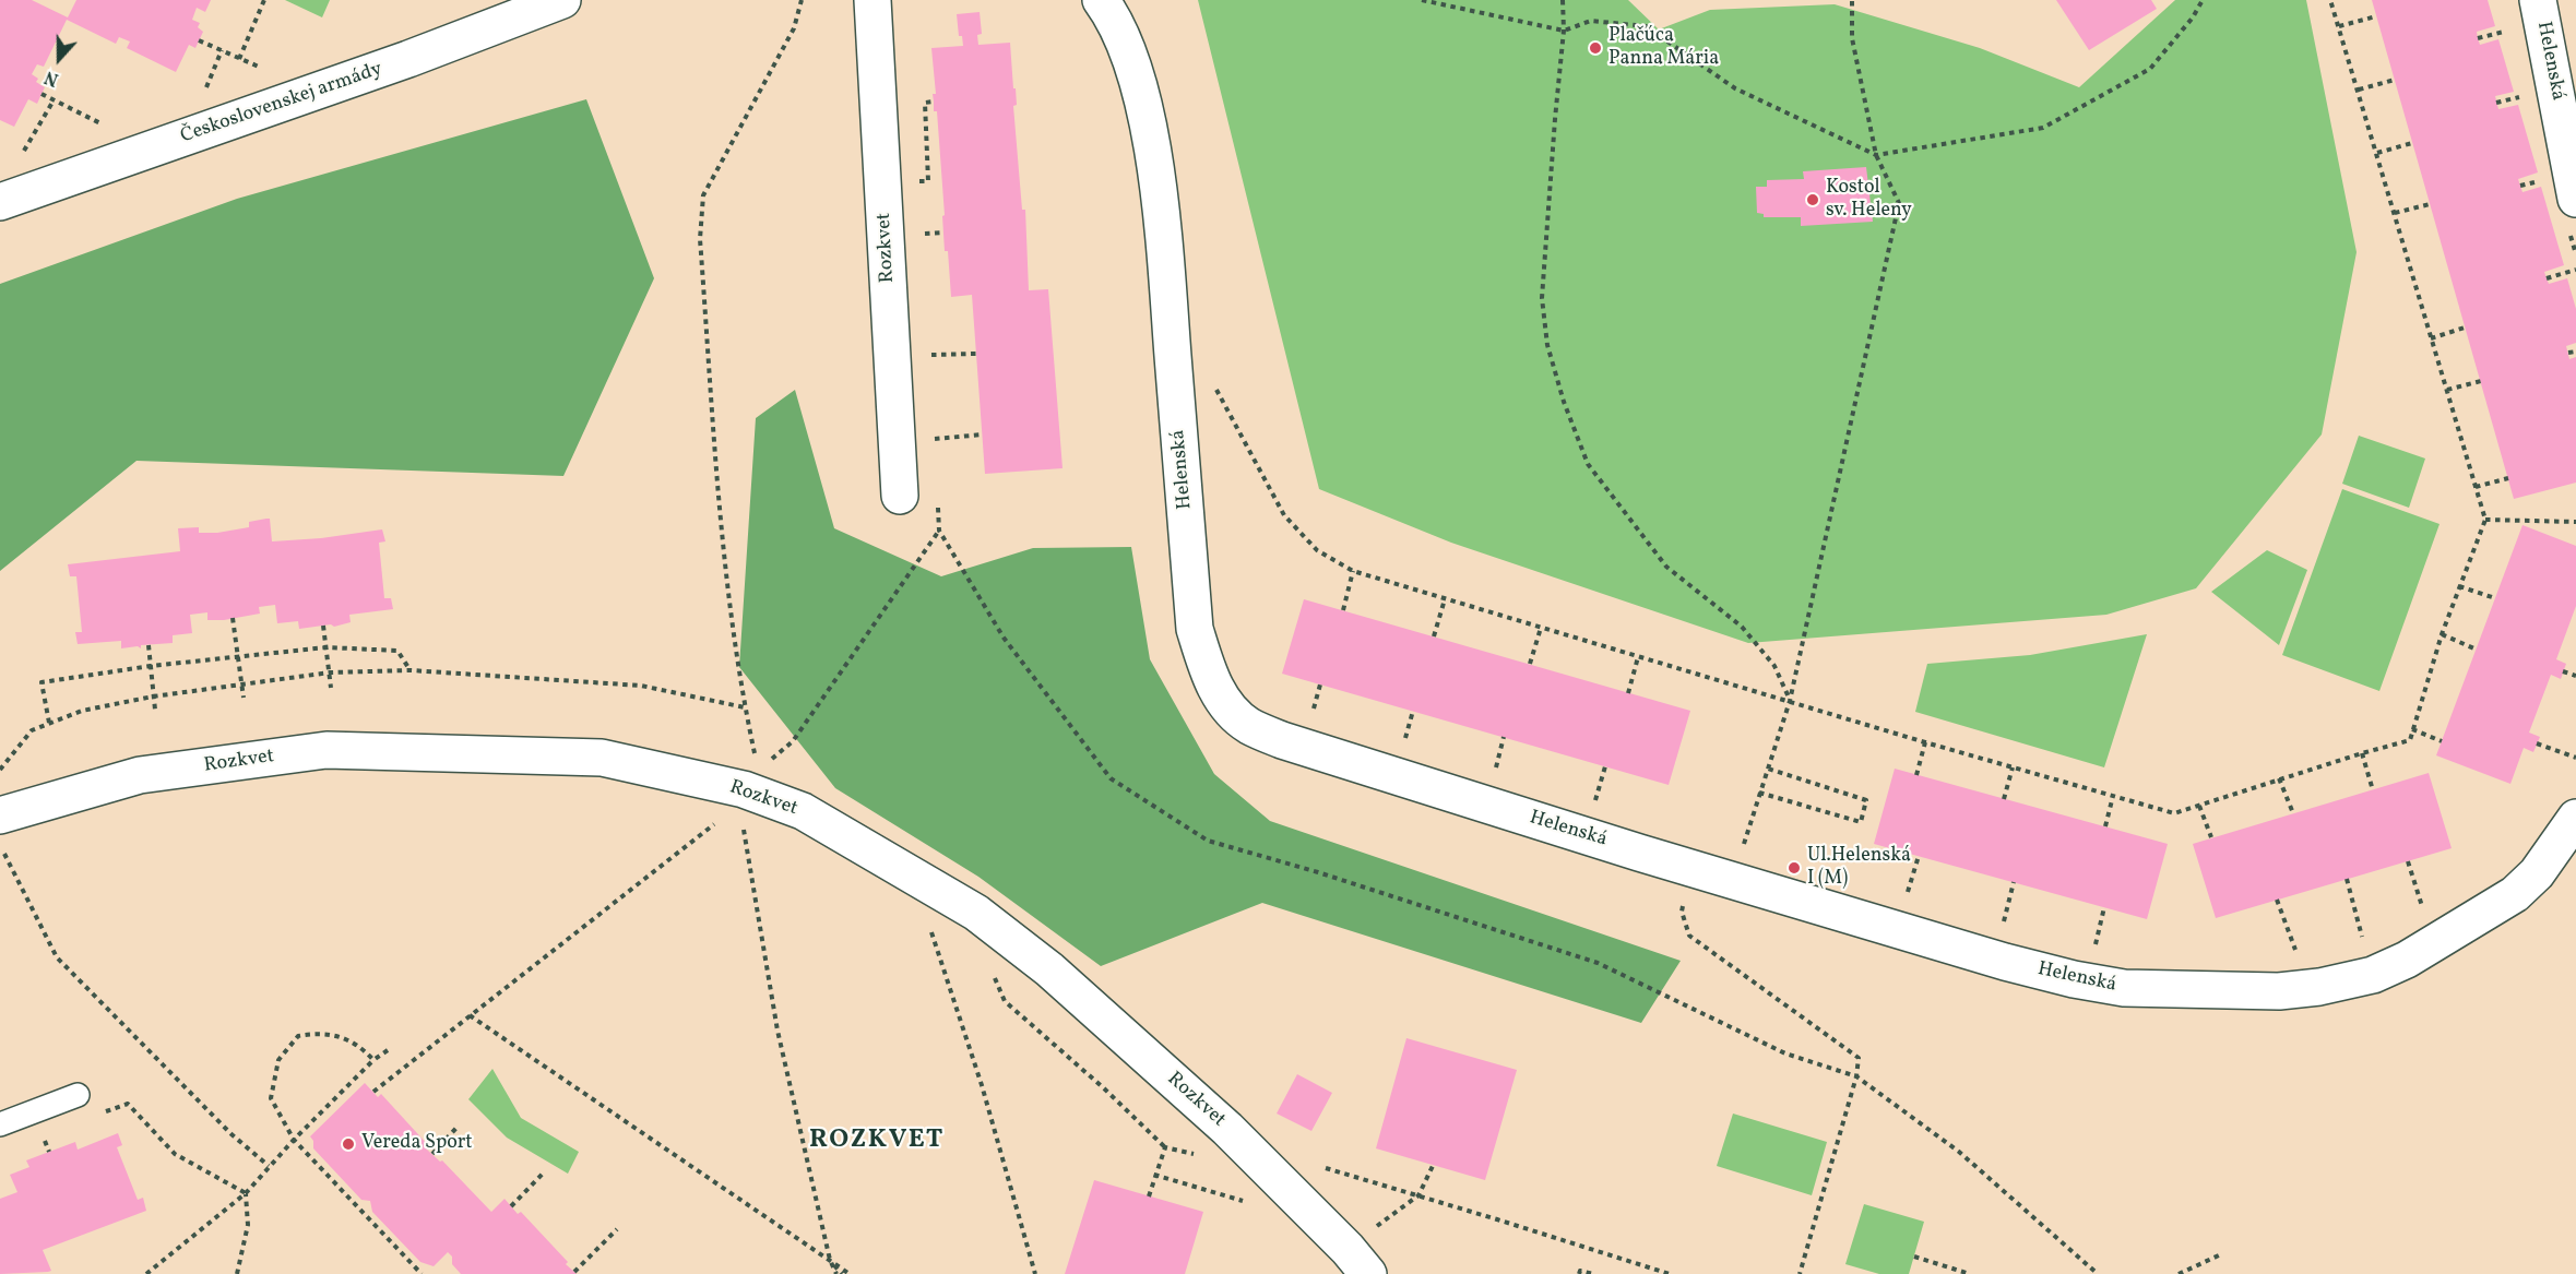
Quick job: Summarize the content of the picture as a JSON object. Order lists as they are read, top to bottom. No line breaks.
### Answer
{"streets":{"street":["Helenská","Československej armády","Rozkvet"]},"districts":["ROZKVET"],"places":["Plačúca Panna Mária","Kostol sv. Heleny","Ul.Helenská I (M)","Vereda Sport"],"north":"bottom"}
